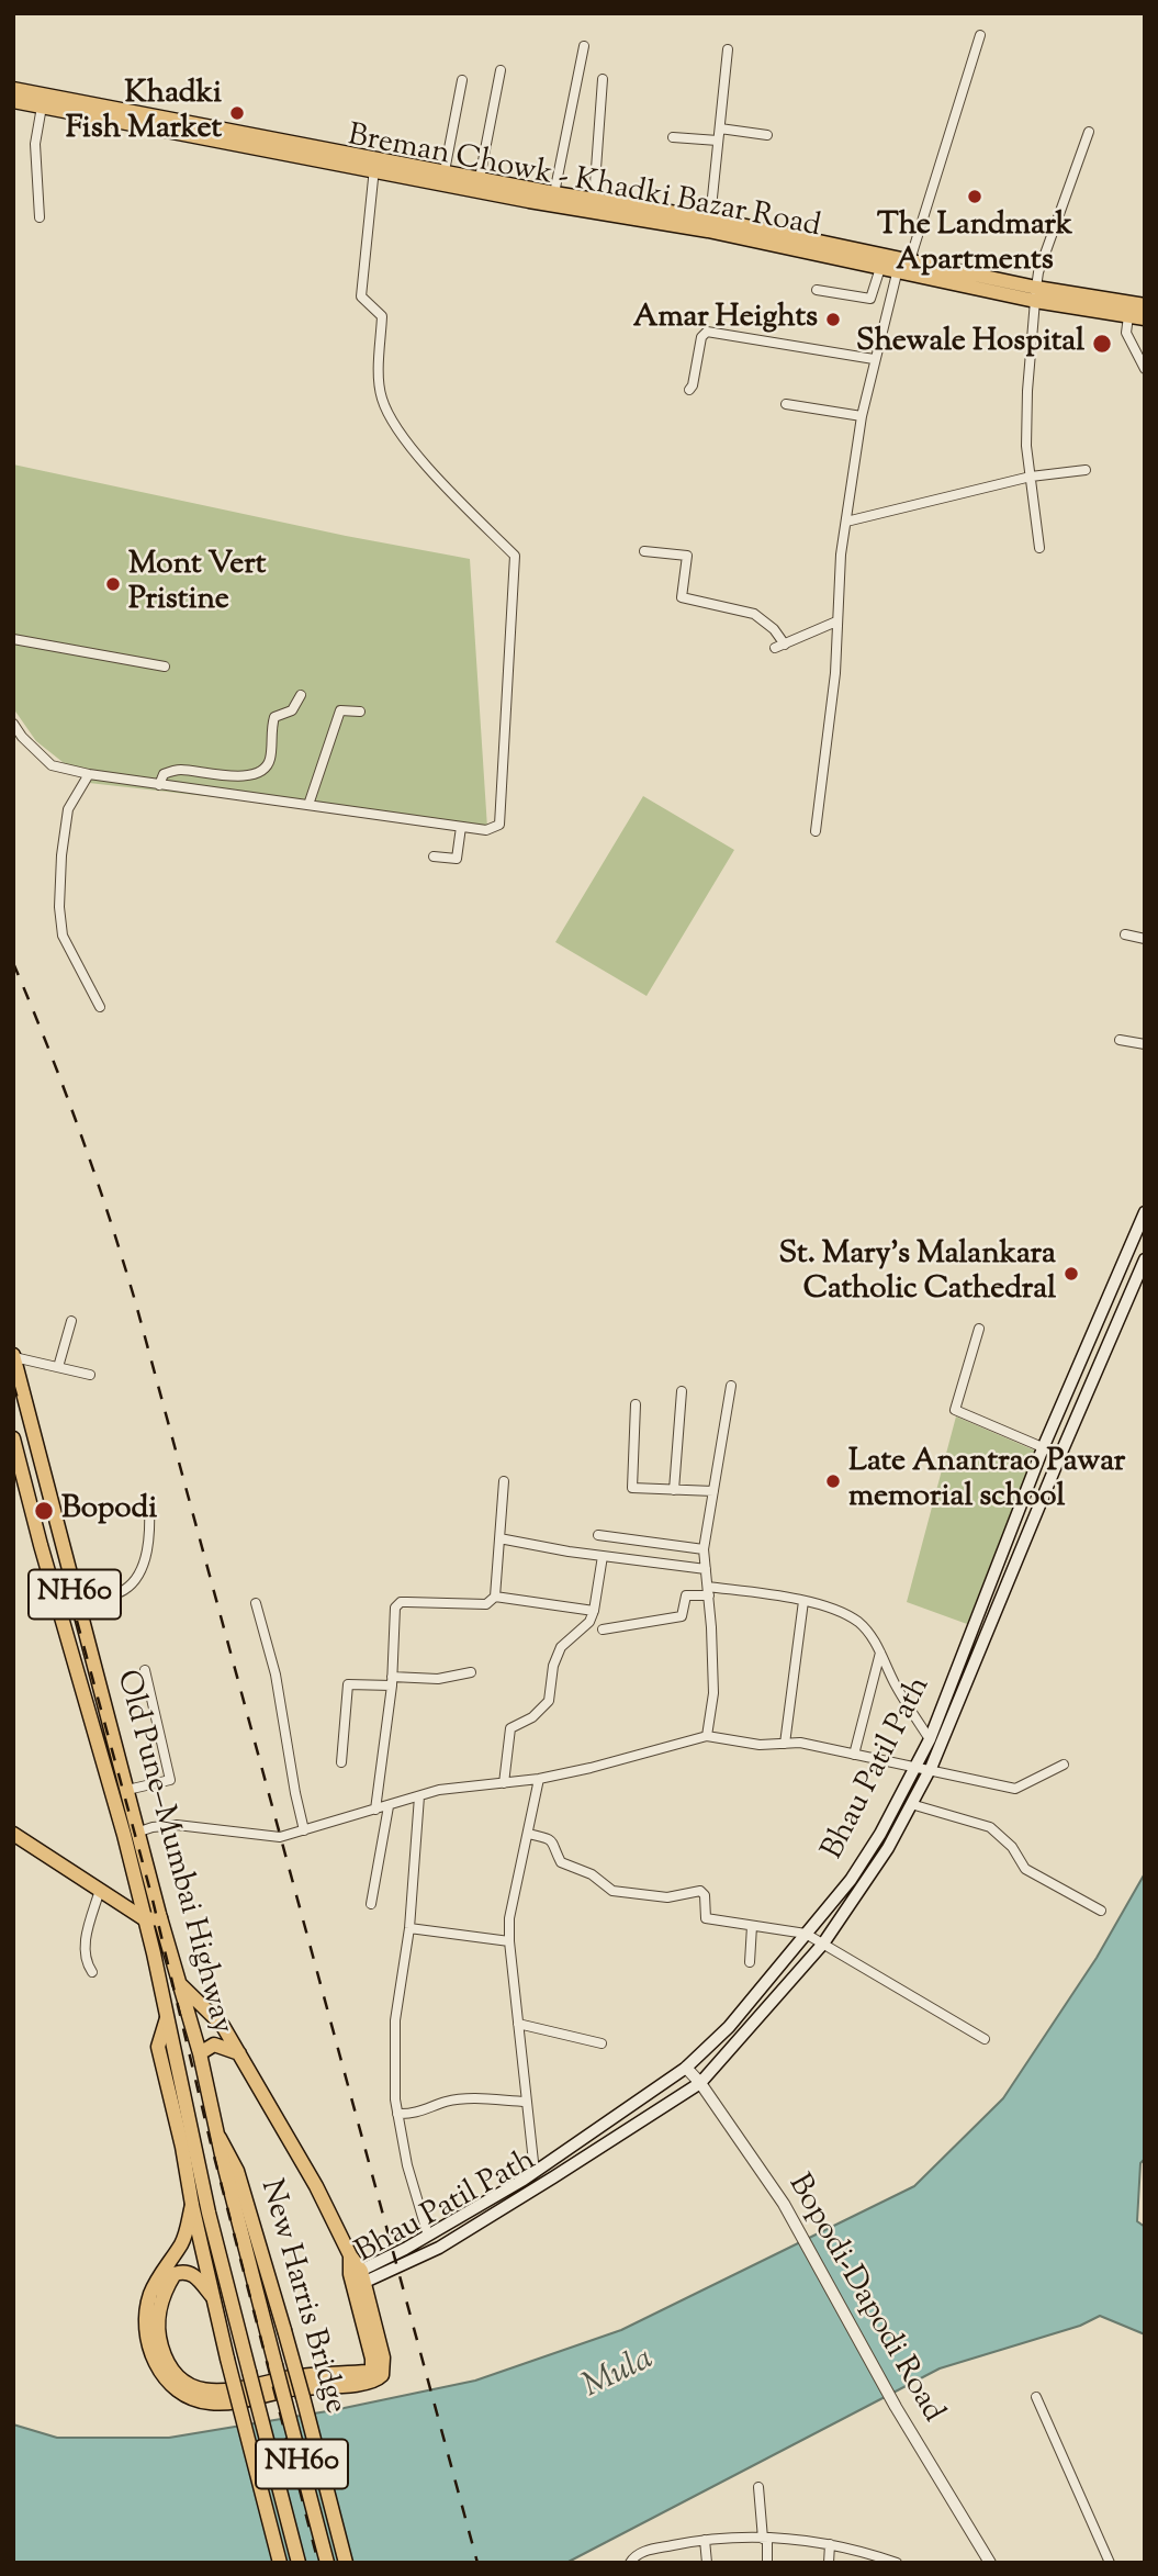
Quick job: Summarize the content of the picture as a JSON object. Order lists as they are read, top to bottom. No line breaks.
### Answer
{"streets":{"main road":["Breman Chowk - Khadki Bazar Road","NH60","Bhau Patil Path","Old Pune–Mumbai Highway","New Harris Bridge"],"street":["Bopodi-Dapodi Road"]},"crossings":[["NH60","Old Pune–Mumbai Highway"],["Bhau Patil Path","Bopodi-Dapodi Road"],["Old Pune–Mumbai Highway","New Harris Bridge"]],"water":["Mula"],"places":["Khadki Fish Market","The Landmark Apartments","Amar Heights","Shewale Hospital","Mont Vert Pristine","St. Mary's Malankara Catholic Cathedral","Late Anantrao Pawar memorial school","Bopodi"]}
